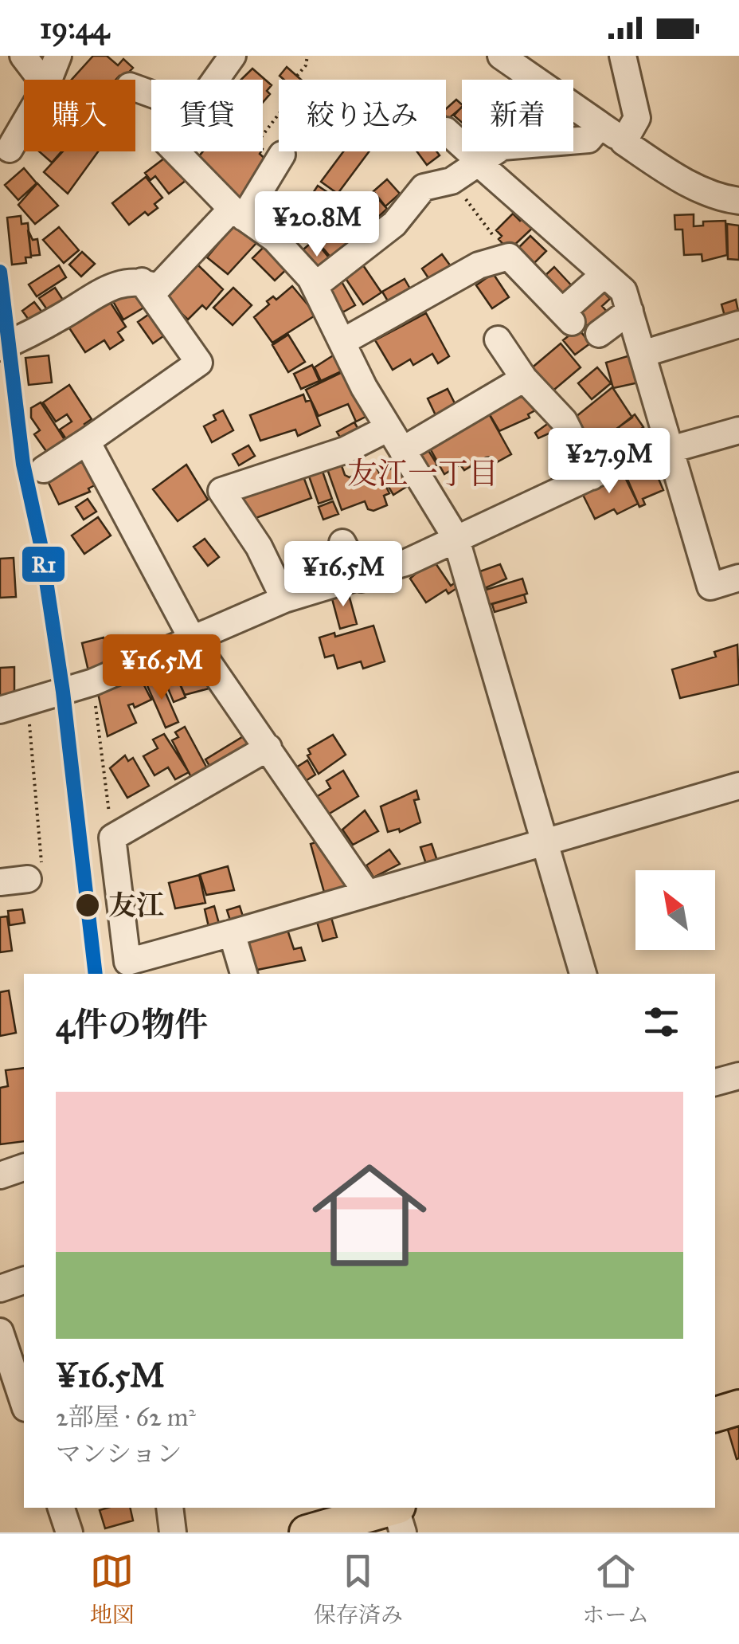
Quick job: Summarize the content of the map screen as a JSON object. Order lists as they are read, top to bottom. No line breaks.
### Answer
{"districts":["友江一丁目"],"places":["友江"],"lines":["transit line R1"],"north":"top left","page":{"status":"19:44","chip":["購入","賃貸","絞り込み","新着"],"price":["¥20.8M","¥27.9M","¥16.5M","¥16.5M"],"heading":"4件の物件","list":[{"name":"¥16.5M","note":"2部屋 · 62 m² · マンション"}],"tabs":["地図","保存済み","ホーム"]}}
